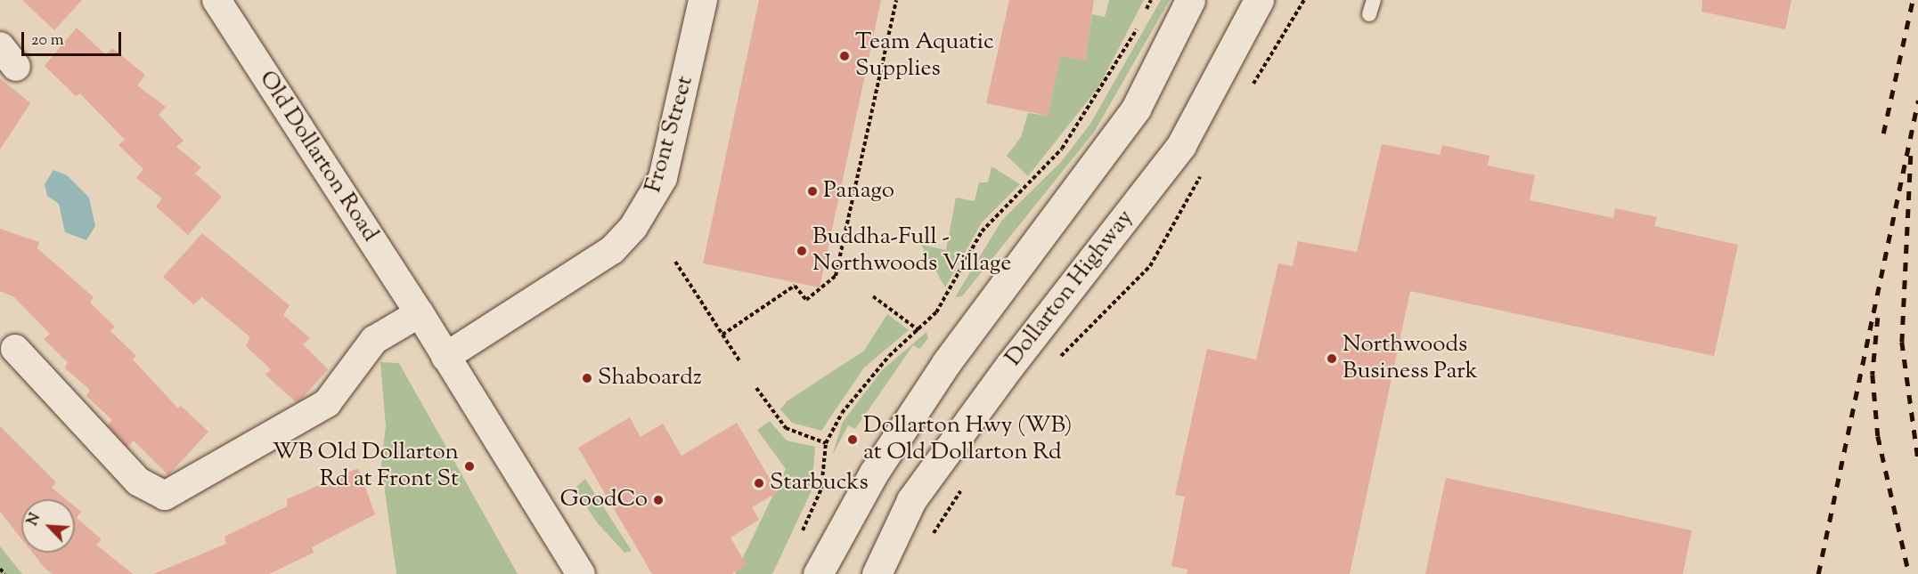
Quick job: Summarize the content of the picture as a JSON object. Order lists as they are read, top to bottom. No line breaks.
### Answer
{"streets":{"main road":["Dollarton Highway"],"street":["Front Street","Old Dollarton Road"]},"crossings":[["Front Street","Old Dollarton Road"]],"places":["Team Aquatic Supplies","Panago","Buddha-Full - Northwoods Village","Northwoods Business Park","Shaboardz","Dollarton Hwy (WB) at Old Dollarton Rd","WB Old Dollarton Rd at Front St","Starbucks","GoodCo"],"scale_bar":"20 m","north":"top left"}
